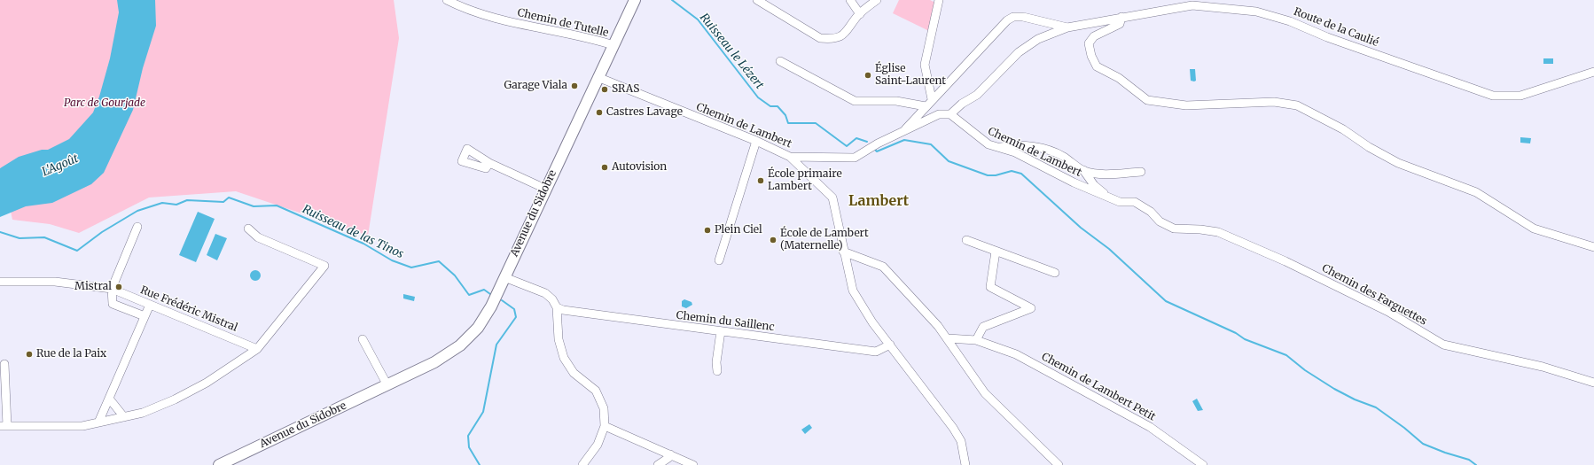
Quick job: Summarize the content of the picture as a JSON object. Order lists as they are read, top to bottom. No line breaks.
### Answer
{"streets":{"main road":["Avenue du Sidobre"],"street":["Chemin de Tutelle","Route de la Caulié","Chemin de Lambert","Chemin des Farguettes","Rue Frédéric Mistral","Chemin du Saillenc","Chemin de Lambert Petit"]},"crossings":[["Chemin de Tutelle","Avenue du Sidobre"],["Route de la Caulié","Chemin de Lambert"],["Chemin de Lambert","Avenue du Sidobre"],["Chemin de Lambert","Chemin des Farguettes"]],"districts":["Lambert"],"water":["Ruisseau le Lézert","L'Agoût","Ruisseau de las Tinos"],"parks":["Parc de Gourjade"],"places":["Église Saint-Laurent","Garage Viala","SRAS","Castres Lavage","Autovision","École primaire Lambert","Plein Ciel","École de Lambert (Maternelle)","Mistral","Rue de la Paix"]}
